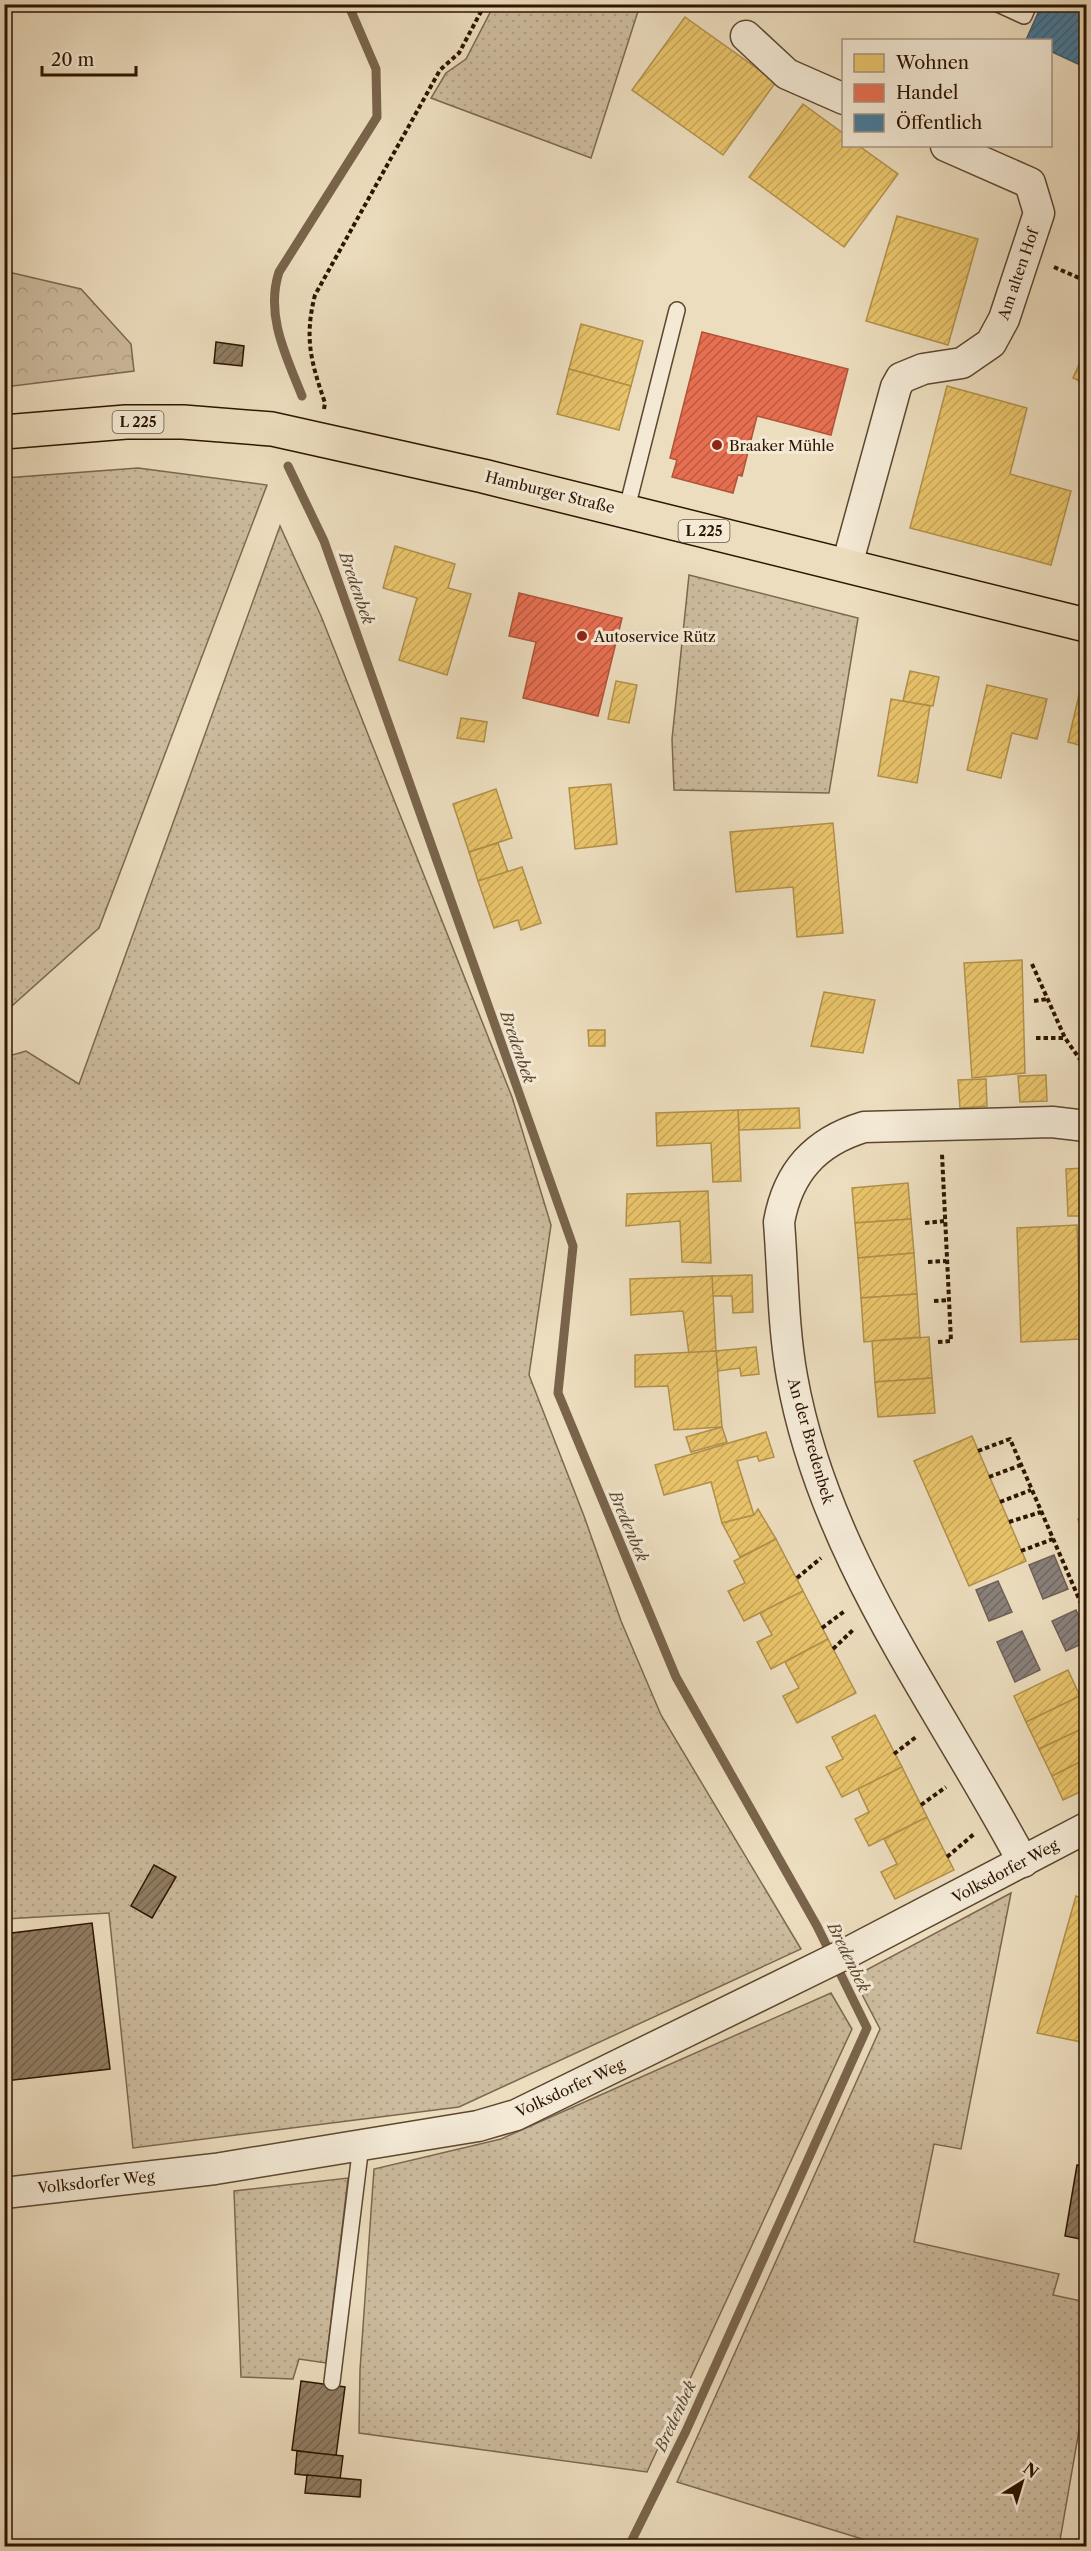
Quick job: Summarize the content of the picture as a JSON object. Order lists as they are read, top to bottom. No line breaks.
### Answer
{"streets":{"main road":["L 225","Hamburger Straße"],"street":["Am alten Hof","An der Bredenbek","Volksdorfer Weg"]},"crossings":[["Am alten Hof","Hamburger Straße"],["An der Bredenbek","Volksdorfer Weg"]],"water":["Bredenbek"],"places":["Braaker Mühle","Autoservice Rütz"],"legend":["Wohnen","Handel","Öffentlich"],"scale_bar":"20 m","north":"top right"}
